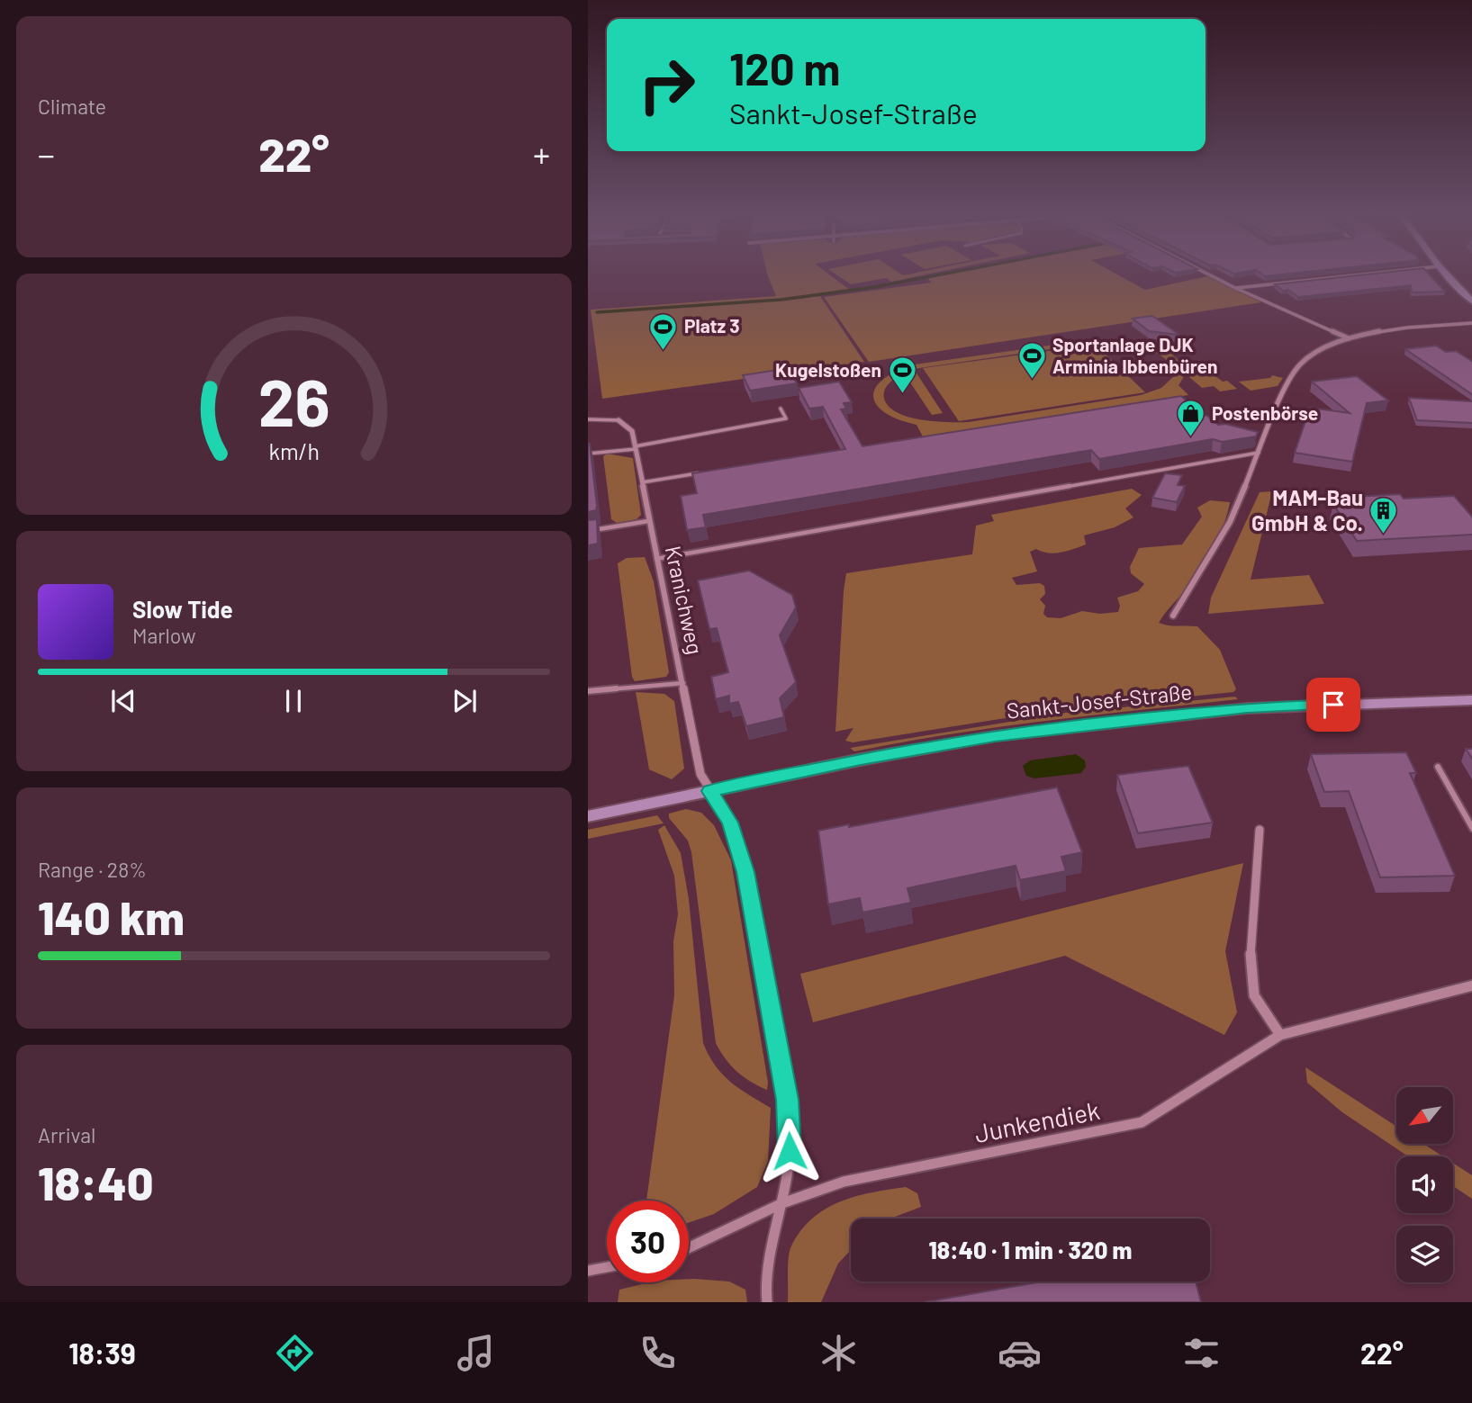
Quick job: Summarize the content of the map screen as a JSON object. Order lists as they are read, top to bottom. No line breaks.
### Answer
{"streets":{"street":["Kranichweg","Sankt-Josef-Straße","Junkendiek"]},"crossings":[["Kranichweg","Sankt-Josef-Straße"],["Kranichweg","Junkendiek"]],"places":{"sports":["Platz 3","Sportanlage DJK Arminia Ibbenbüren","Kugelstoßen"],"shop":["Postenbörse"],"building":["MAM-Bau GmbH & Co."]},"north":"bottom left","page":{"tile":["Climate",["Range · 28%","140 km"],["Arrival","18:40"]],"turn":["120 m","Sankt-Josef-Straße"],"heat":["−","22°","+"],"song":["Slow Tide","Marlow"],"limit":"30","trip":"18:40 · 1 min · 320 m","tabs":["18:39","22°"],"gauge":["26","km/h"]}}
